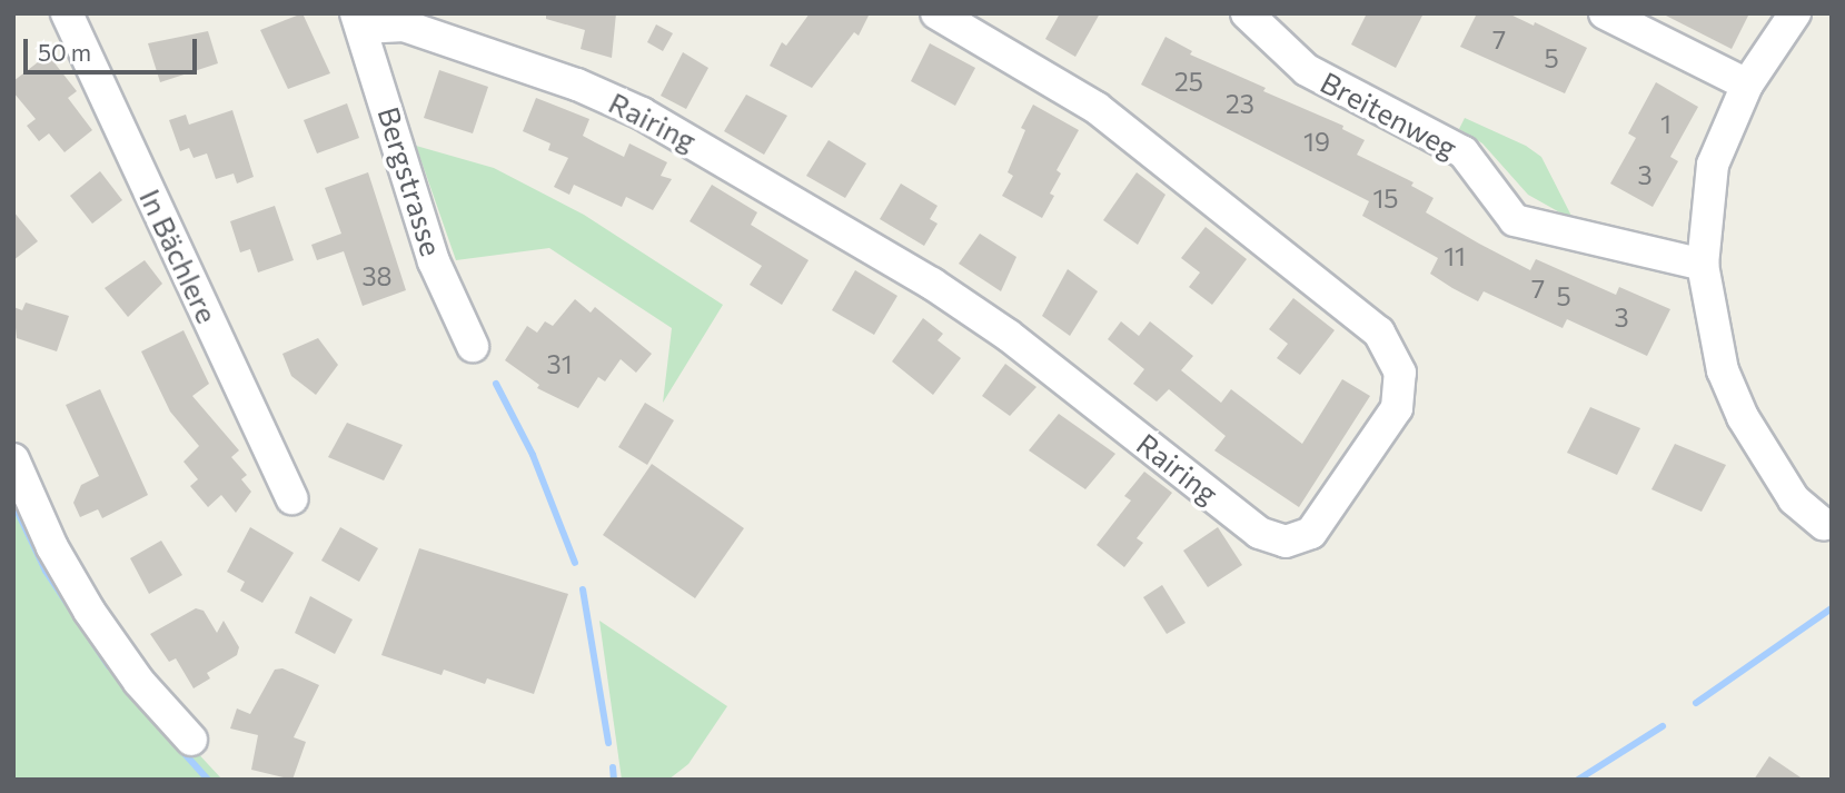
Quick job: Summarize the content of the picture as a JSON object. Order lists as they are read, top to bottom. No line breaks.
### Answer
{"streets":{"street":["Breitenweg","Rairing","Bergstrasse","In Bächlere"]},"crossings":[["Rairing","Bergstrasse"]],"house_numbers":["7","5","25","23","1","19","3","15","11","38","7","5","3","31"],"scale_bar":"50 m"}
